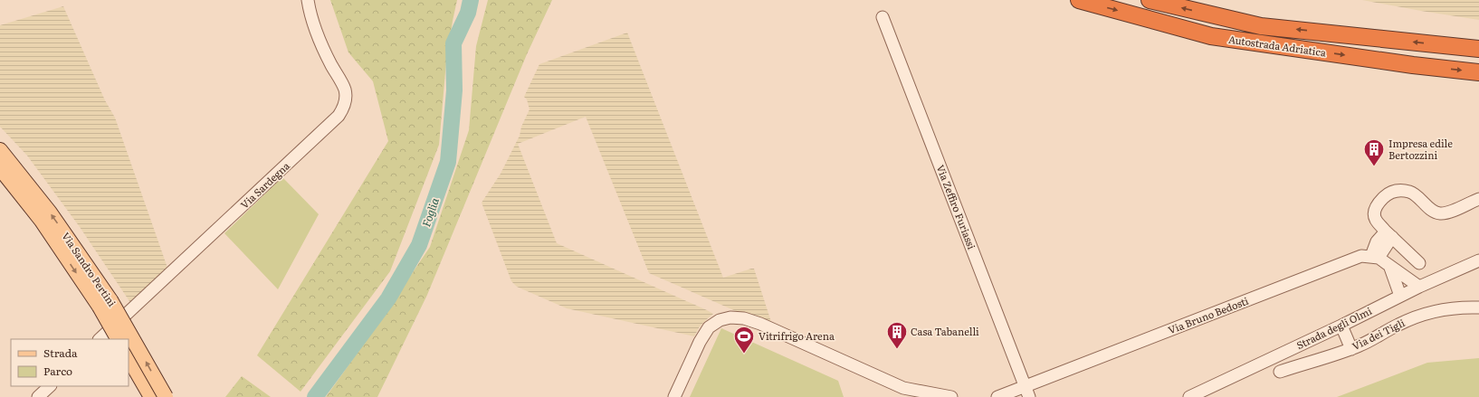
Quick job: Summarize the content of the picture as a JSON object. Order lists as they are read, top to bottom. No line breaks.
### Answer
{"streets":{"highway":["Autostrada Adriatica"],"main road":["Via Sandro Pertini"],"street":["Via Sardegna","Via Zeffiro Furiassi","Via Bruno Bedosti","Strada degli Olmi","Via dei Tigli"]},"crossings":[["Via Zeffiro Furiassi","Via Bruno Bedosti"]],"water":["Foglia"],"places":{"building":["Impresa edile Bertozzini","Casa Tabanelli"],"sports":["Vitrifrigo Arena"]},"legend":["Strada","Parco"]}
